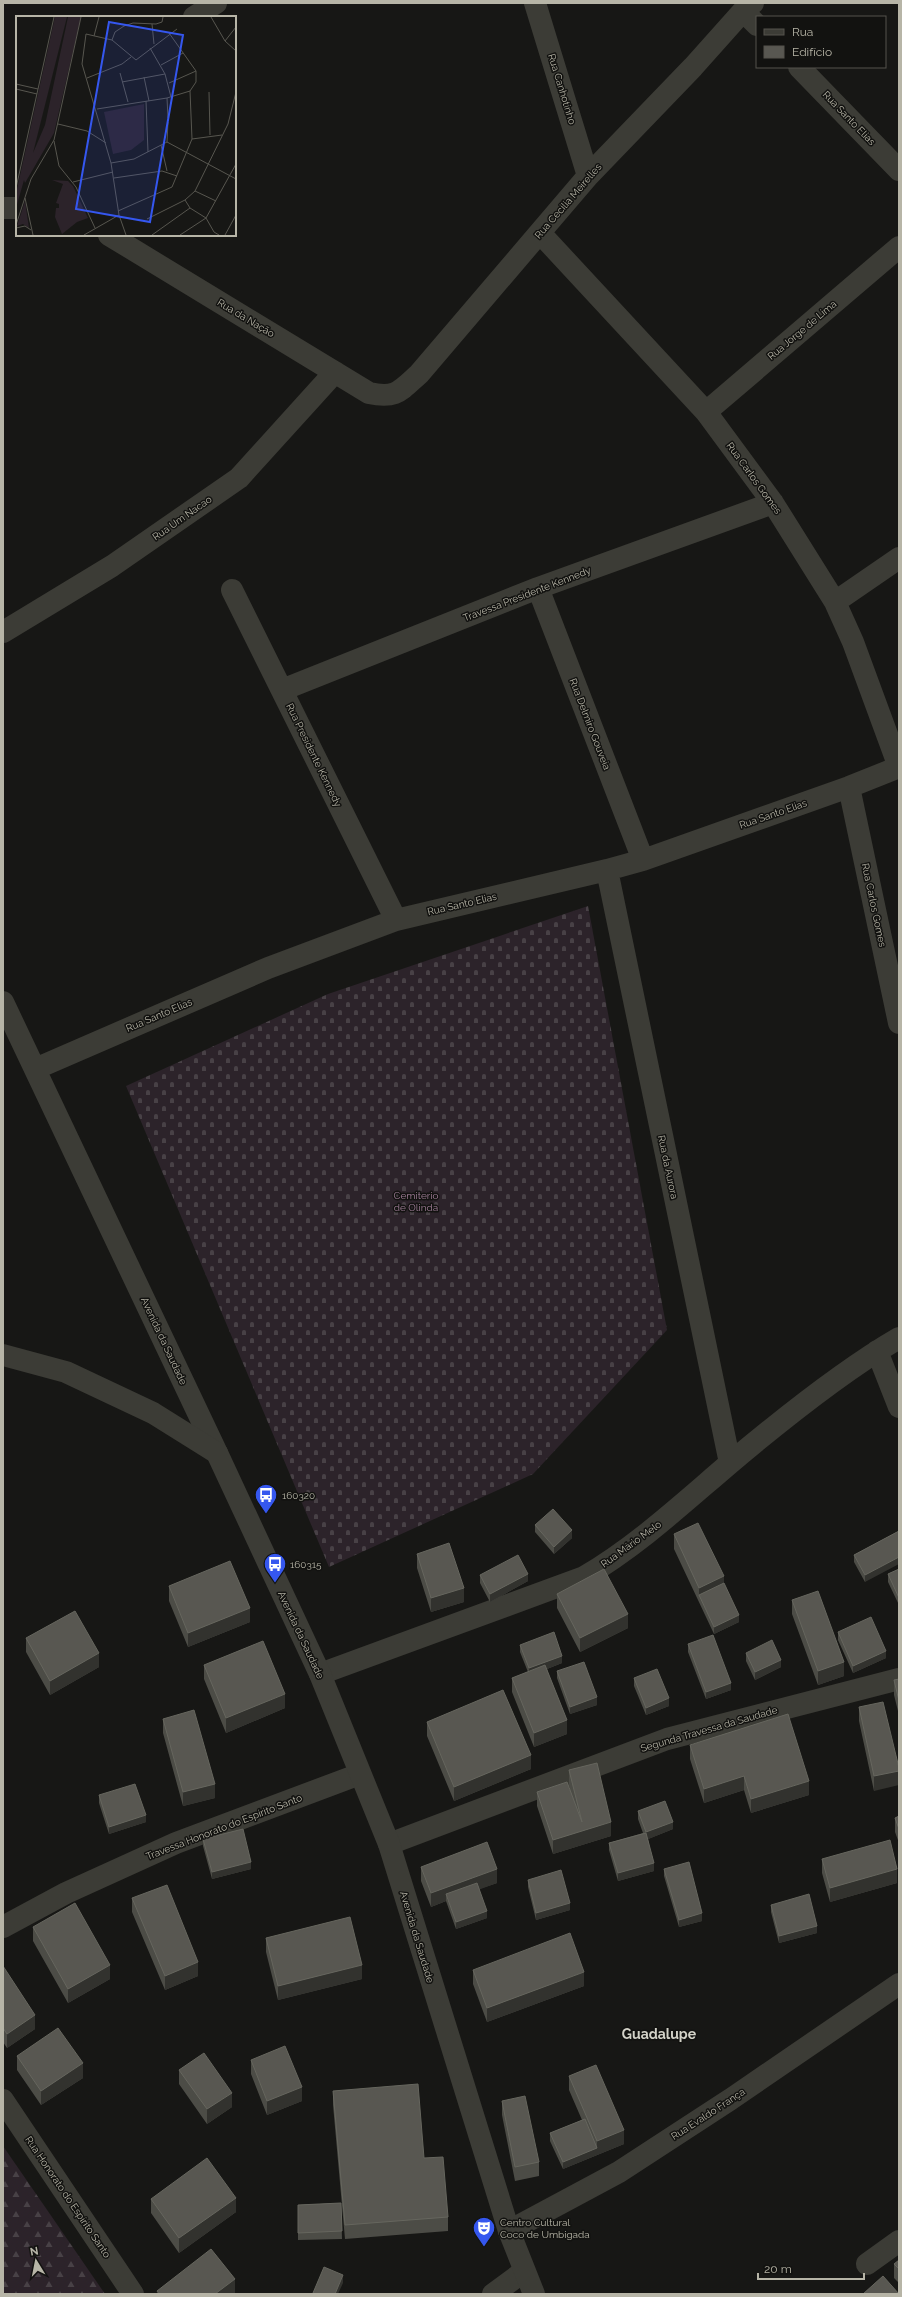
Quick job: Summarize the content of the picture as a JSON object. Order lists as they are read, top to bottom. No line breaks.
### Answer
{"streets":{"street":["Rua Canhotinho","Rua Santo Elias","Rua Cecilia Meirelles","Rua da Nação","Rua Jorge de Lima","Rua Carlos Gomes","Rua Um Nacao","Travessa Presidente Kennedy","Rua Delmiro Gouveia","Rua Presidente Kennedy","Rua da Aurora","Avenida da Saudade","Rua Mário Melo","Segunda Travessa da Saudade","Travessa Honorato do Espírito Santo","Rua Evaldo França","Rua Honorato do Espírito Santo"]},"crossings":[["Rua Canhotinho","Rua Cecilia Meirelles"],["Rua Santo Elias","Rua Carlos Gomes"],["Rua Santo Elias","Rua Delmiro Gouveia"],["Rua Santo Elias","Rua Presidente Kennedy"],["Rua Santo Elias","Rua da Aurora"],["Rua Santo Elias","Avenida da Saudade"],["Rua Cecilia Meirelles","Rua da Nação"],["Rua Cecilia Meirelles","Rua Carlos Gomes"],["Rua da Nação","Rua Um Nacao"],["Rua Jorge de Lima","Rua Carlos Gomes"],["Rua Carlos Gomes","Travessa Presidente Kennedy"],["Travessa Presidente Kennedy","Rua Delmiro Gouveia"],["Travessa Presidente Kennedy","Rua Presidente Kennedy"],["Rua da Aurora","Rua Mário Melo"],["Avenida da Saudade","Rua Mário Melo"],["Avenida da Saudade","Segunda Travessa da Saudade"],["Avenida da Saudade","Travessa Honorato do Espírito Santo"],["Avenida da Saudade","Rua Evaldo França"]],"districts":["Guadalupe"],"parks":["Cemiterio de Olinda"],"places":{"bus stop":["160320","160315"],"theatre":["Centro Cultural Coco de Umbigada"]},"legend":["Rua","Edifício"],"scale_bar":"20 m","north":"top"}
